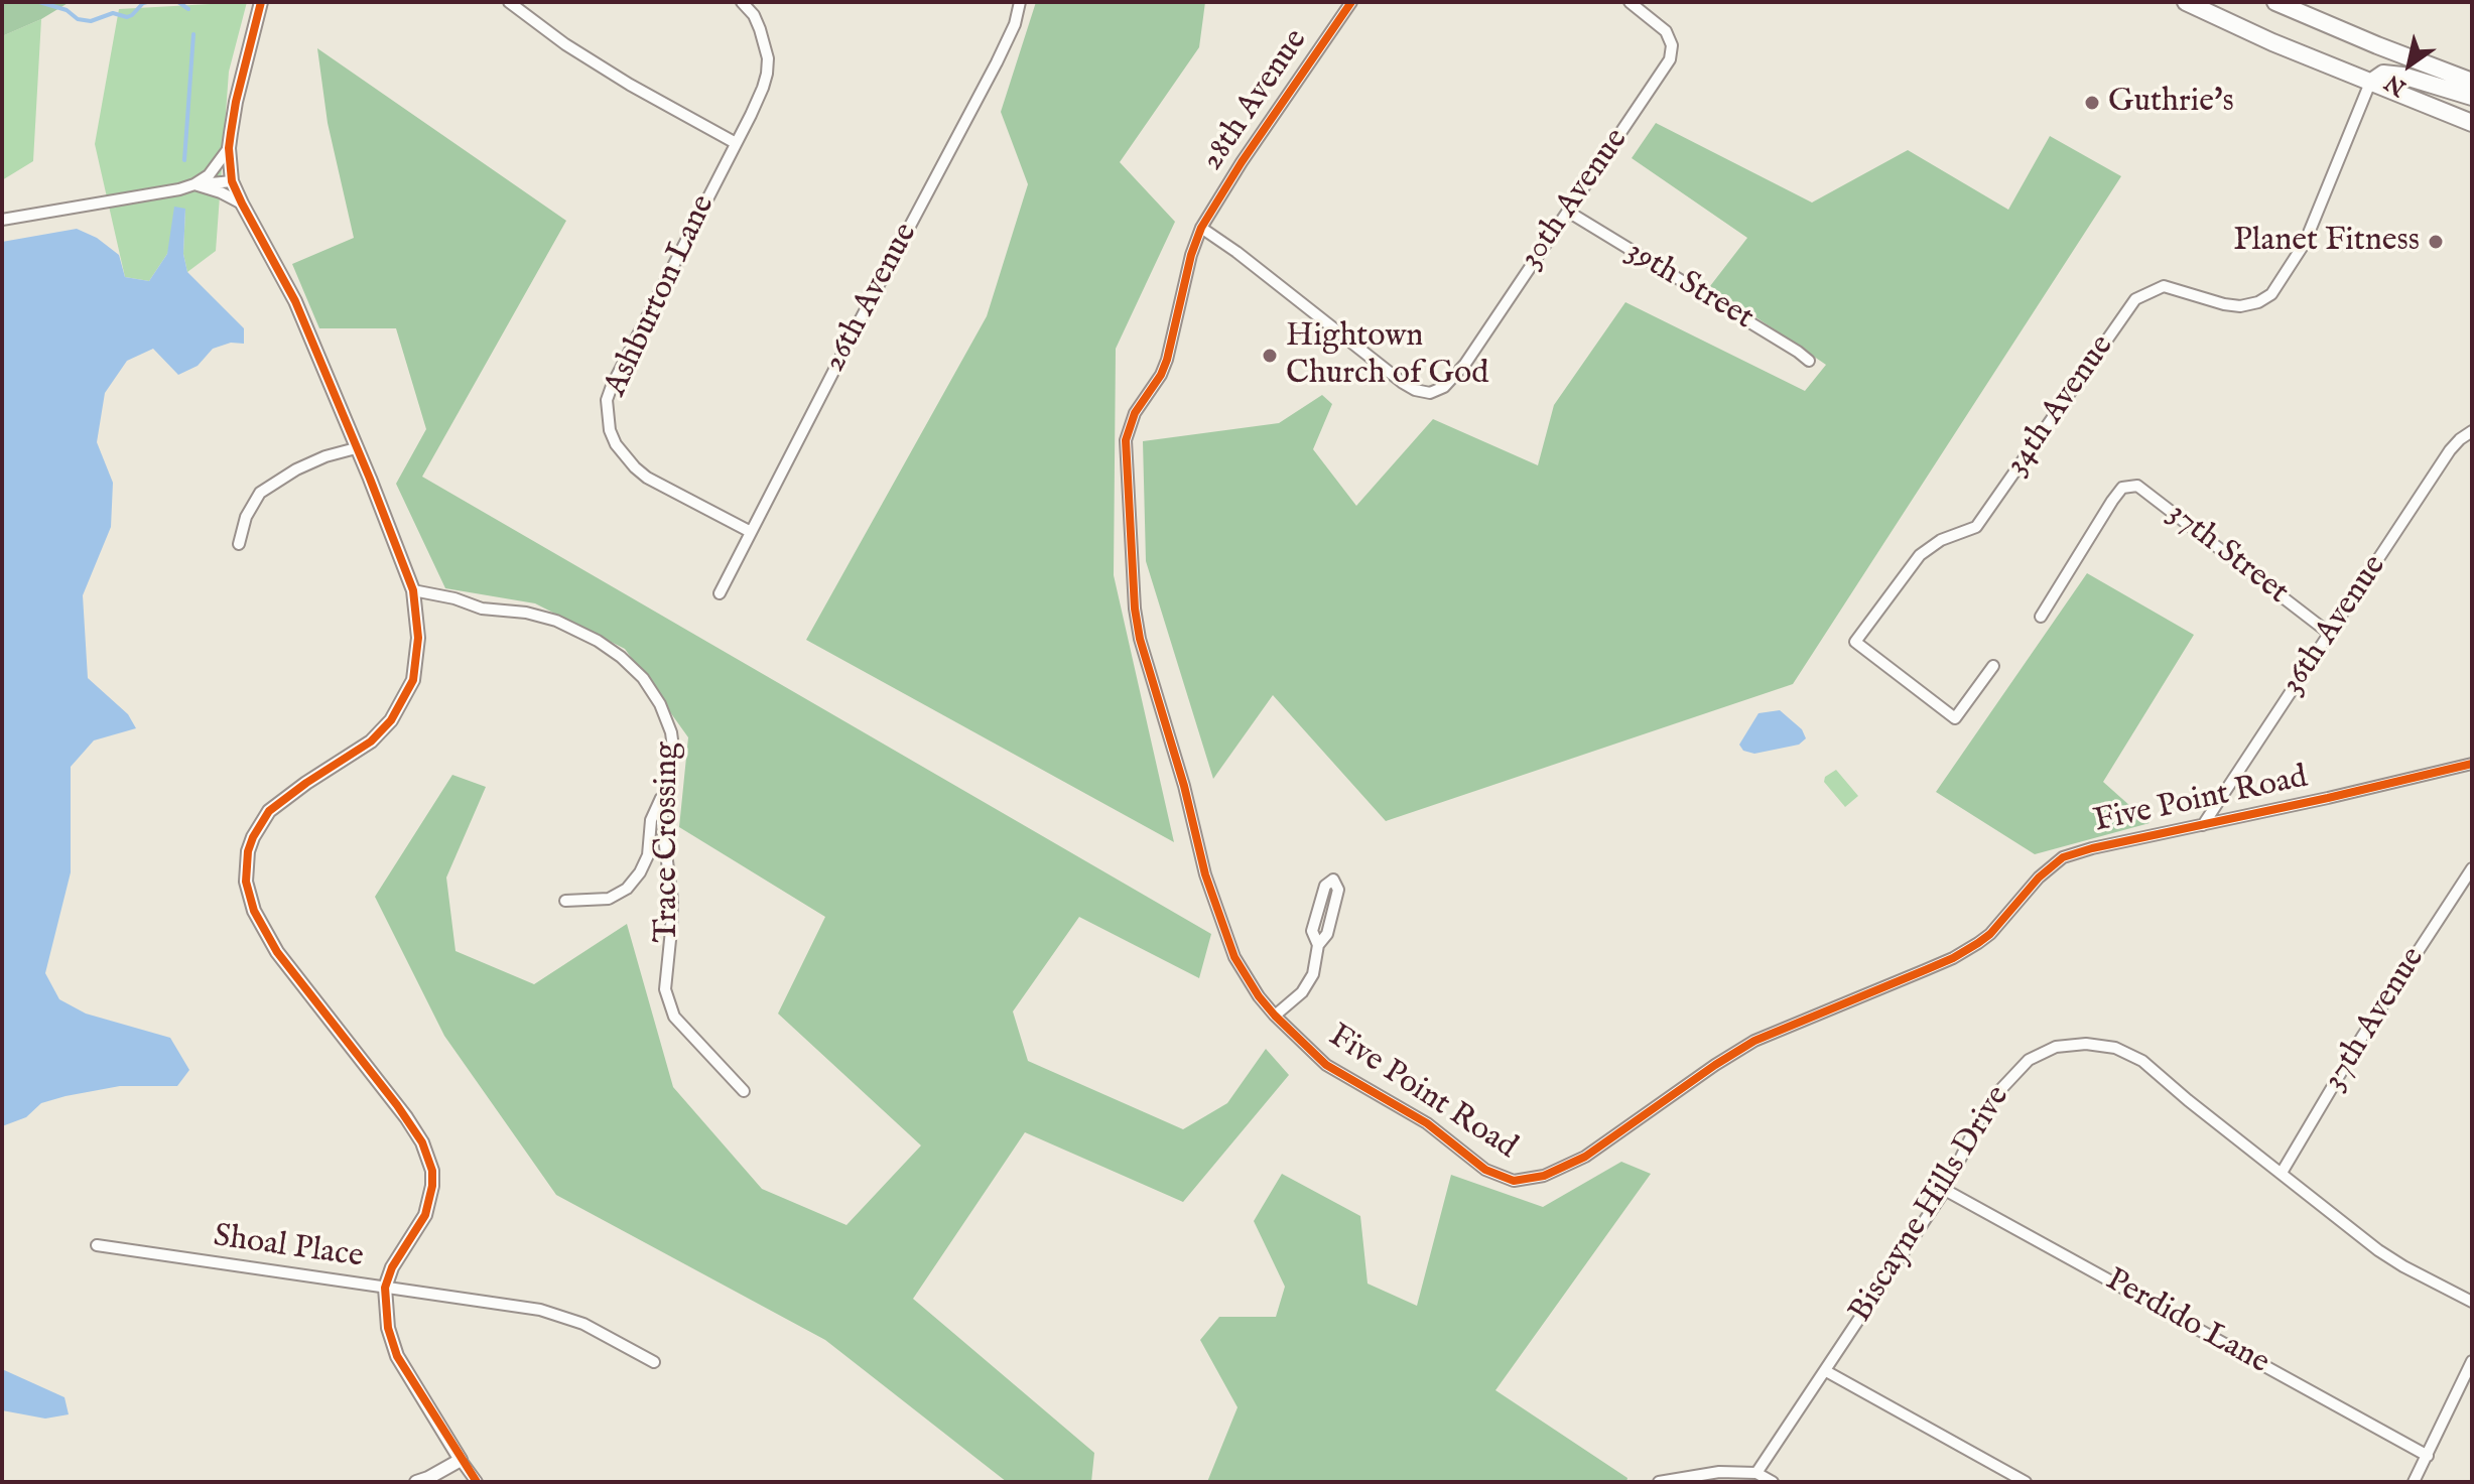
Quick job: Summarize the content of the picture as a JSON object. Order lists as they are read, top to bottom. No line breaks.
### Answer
{"streets":{"street":["28th Avenue","30th Avenue","39th Street","Ashburton Lane","26th Avenue","34th Avenue","37th Street","36th Avenue","Five Point Road","Trace Crossing","37th Avenue","Biscayne Hills Drive","Shoal Place","Perdido Lane"]},"crossings":[["28th Avenue","30th Avenue"],["28th Avenue","Five Point Road"],["30th Avenue","39th Street"],["30th Avenue","Five Point Road"],["Ashburton Lane","26th Avenue"],["37th Street","36th Avenue"],["36th Avenue","Five Point Road"],["37th Avenue","Biscayne Hills Drive"],["Biscayne Hills Drive","Perdido Lane"]],"places":["Guthrie's","Planet Fitness","Hightown Church of God"],"north":"bottom left"}
